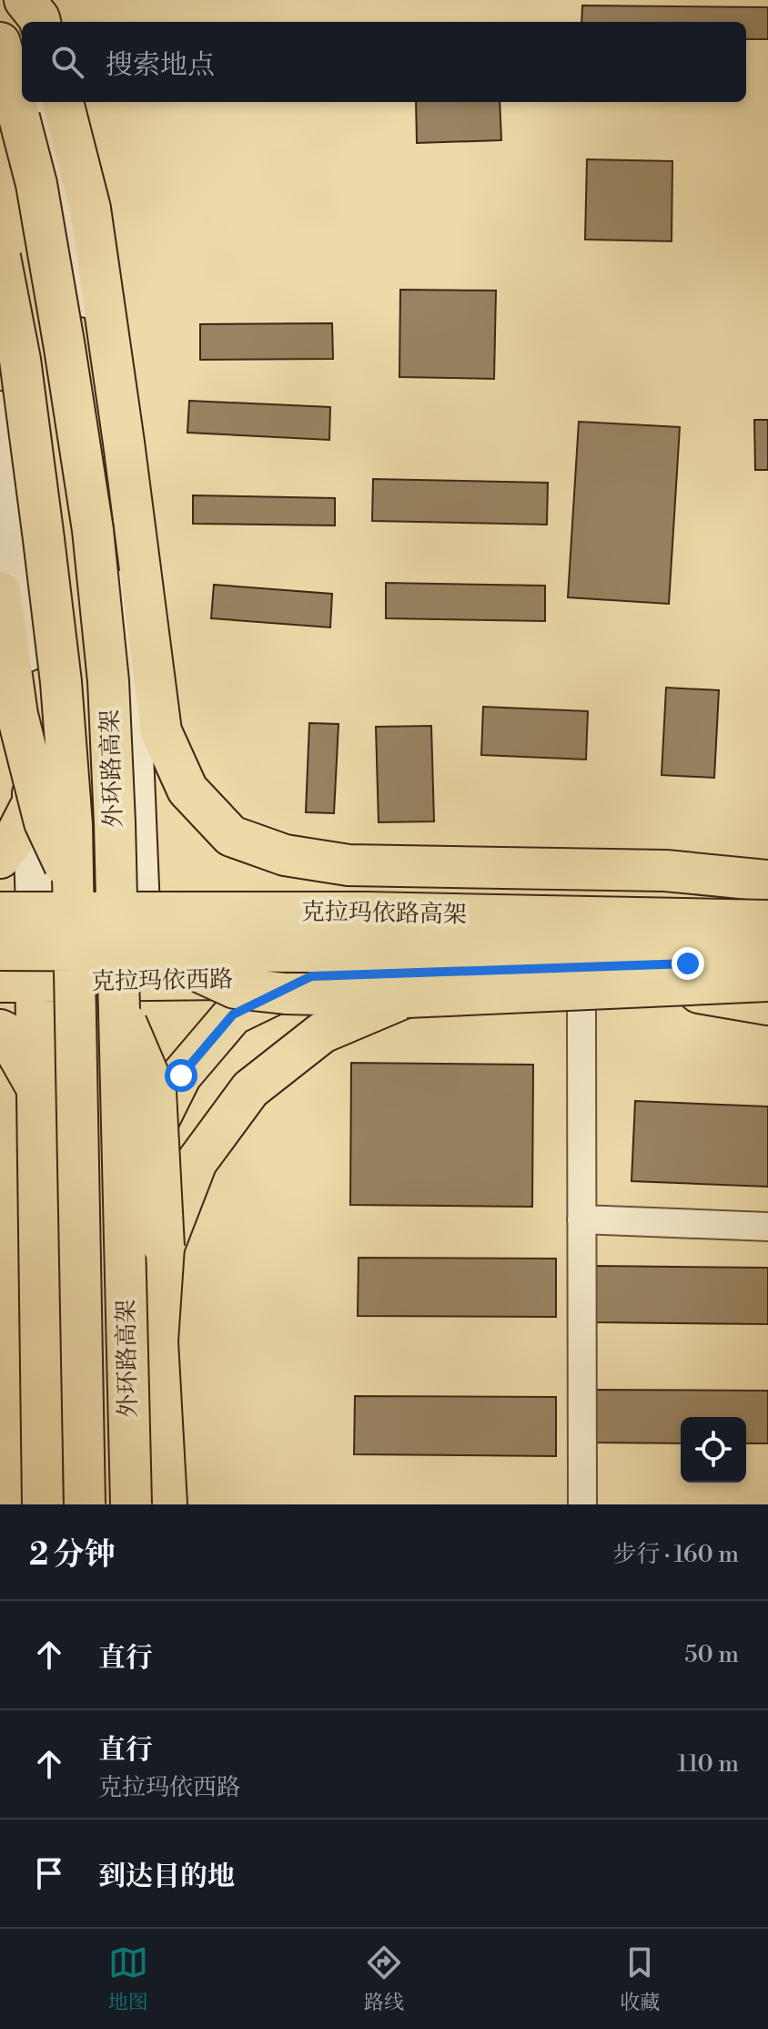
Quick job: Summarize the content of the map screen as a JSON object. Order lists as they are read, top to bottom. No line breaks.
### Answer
{"streets":{"main road":["外环路高架","克拉玛依路高架","克拉玛依西路"]},"page":{"search":"搜索地点","heading":["2 分钟","步行 · 160 m"],"list":[["直行","50 m"],["直行","克拉玛依西路","110 m"],"到达目的地"],"nav":["地图","路线","收藏"]}}
